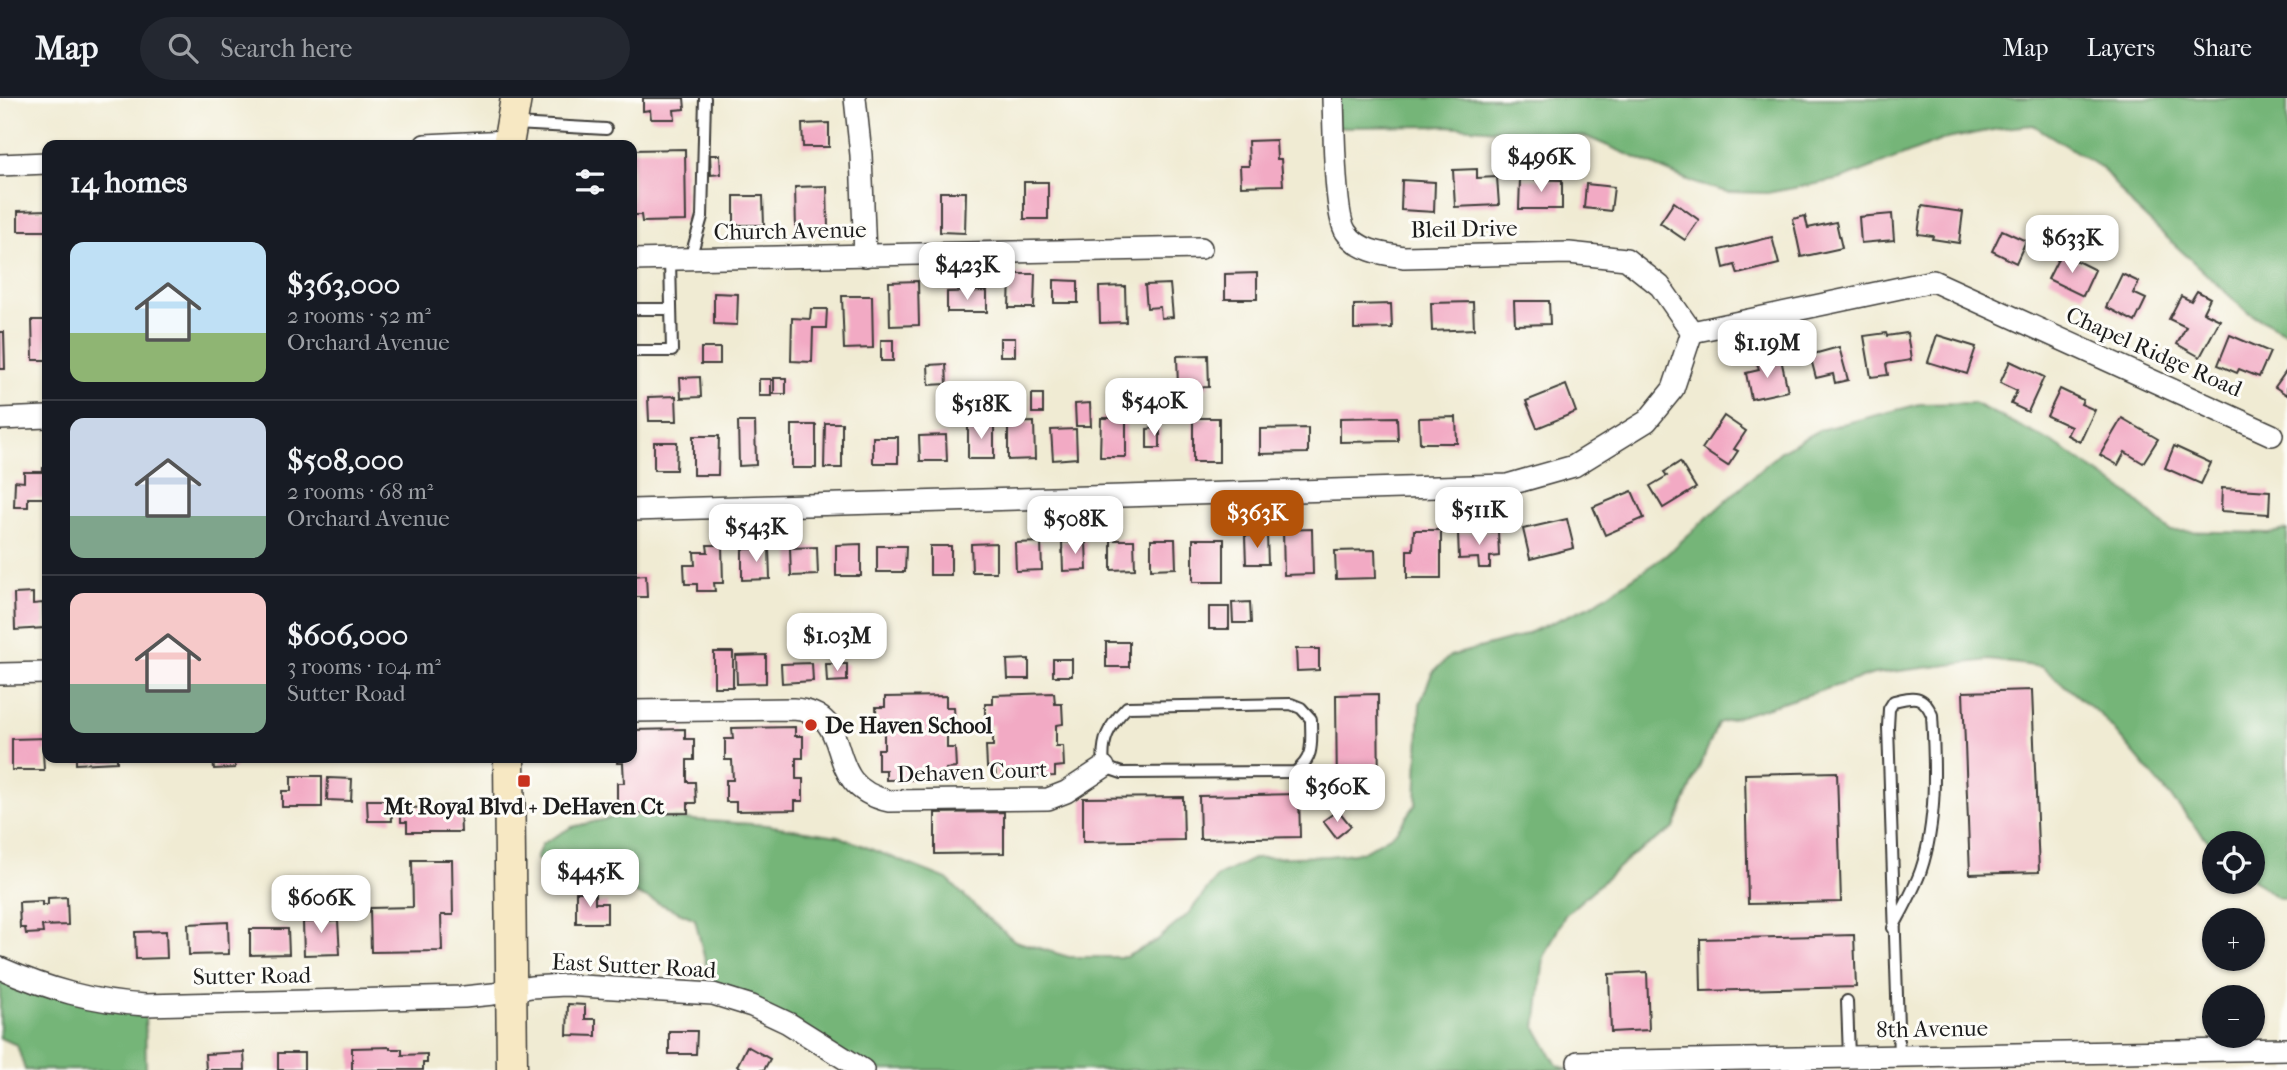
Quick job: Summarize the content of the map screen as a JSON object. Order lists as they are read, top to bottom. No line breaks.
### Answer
{"streets":{"street":["Bleil Drive","Church Avenue","Chapel Ridge Road","Dehaven Court","East Sutter Road","Sutter Road","8th Avenue"]},"crossings":[["Bleil Drive","Chapel Ridge Road"],["East Sutter Road","Sutter Road"]],"places":{"other":["De Haven School"],"transit":["Mt Royal Blvd + DeHaven Ct"]},"page":{"header":"Map","search":"Search here","nav":["Map","Layers","Share"],"price":["$496K","$633K","$423K","$1.19M","$540K","$518K","$511K","$363K","$508K","$543K","$1.03M","$360K","$445K","$606K"],"heading":"14 homes","list":[{"name":"$363,000","note":"2 rooms · 52 m² · Orchard Avenue"},{"name":"$508,000","note":"2 rooms · 68 m² · Orchard Avenue"},{"name":"$606,000","note":"3 rooms · 104 m² · Sutter Road"}],"map_buttons":["+","−"]}}
